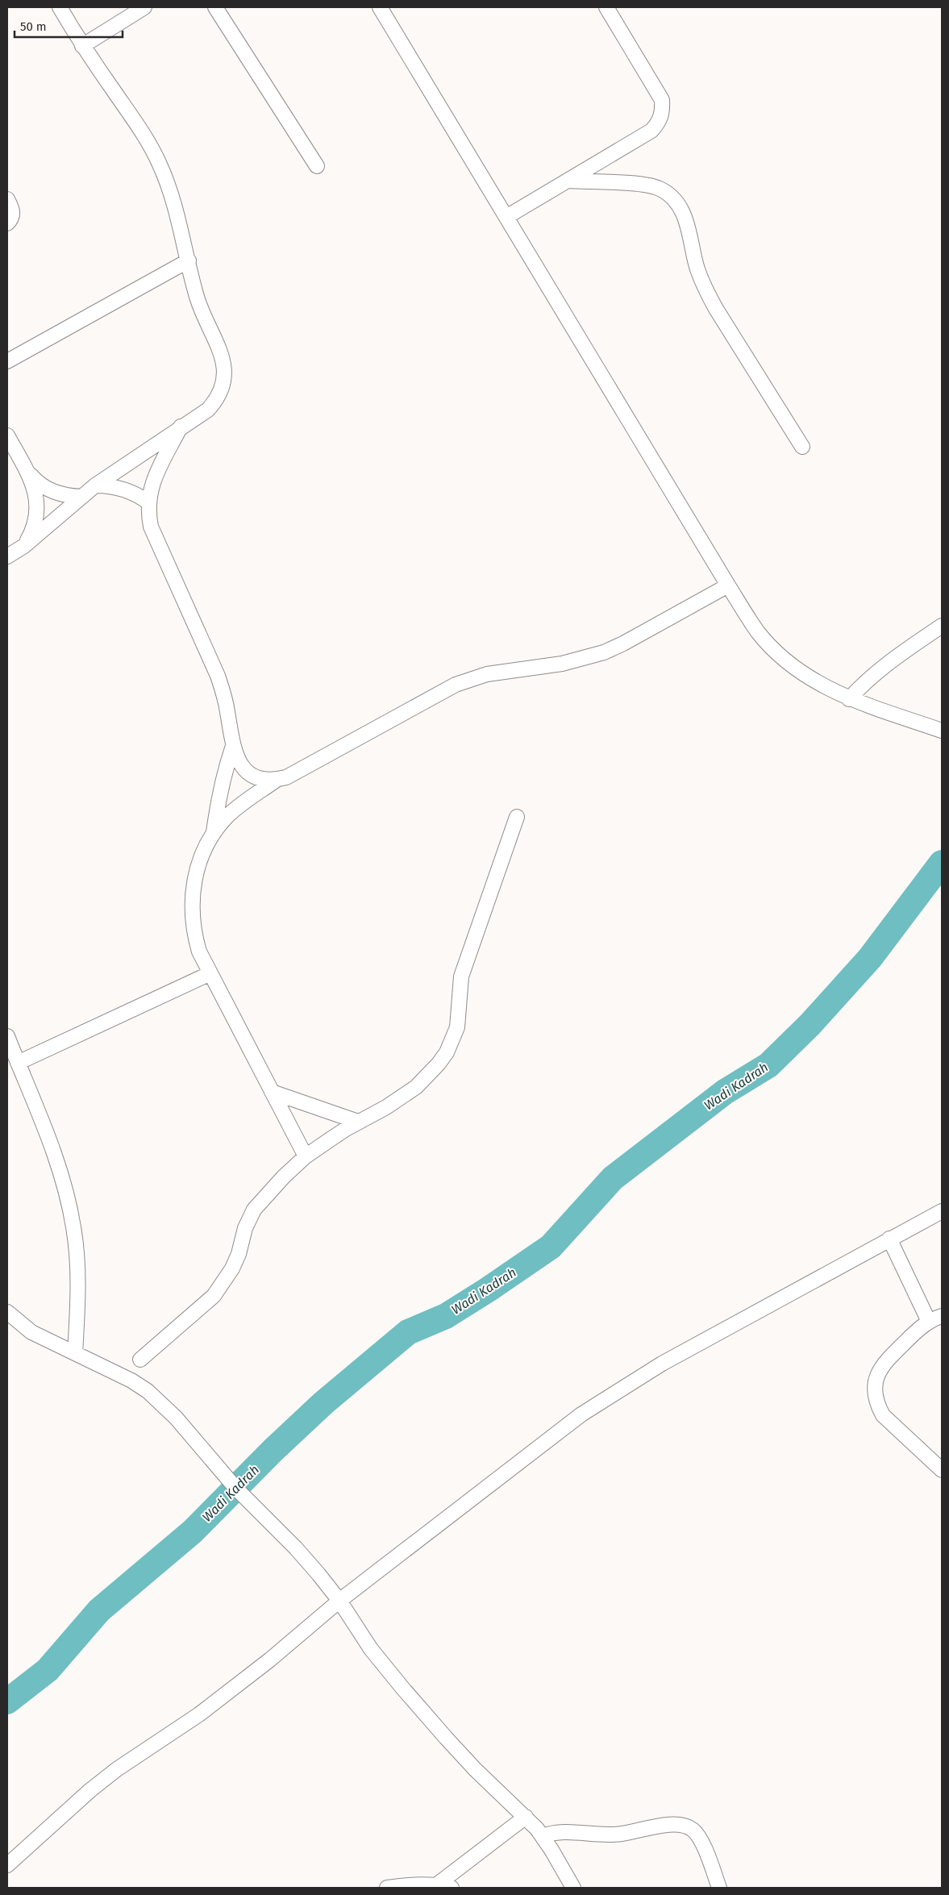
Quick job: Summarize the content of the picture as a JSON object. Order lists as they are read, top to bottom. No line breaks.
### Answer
{"water":["Wadi Kadrah"],"scale_bar":"50 m"}
